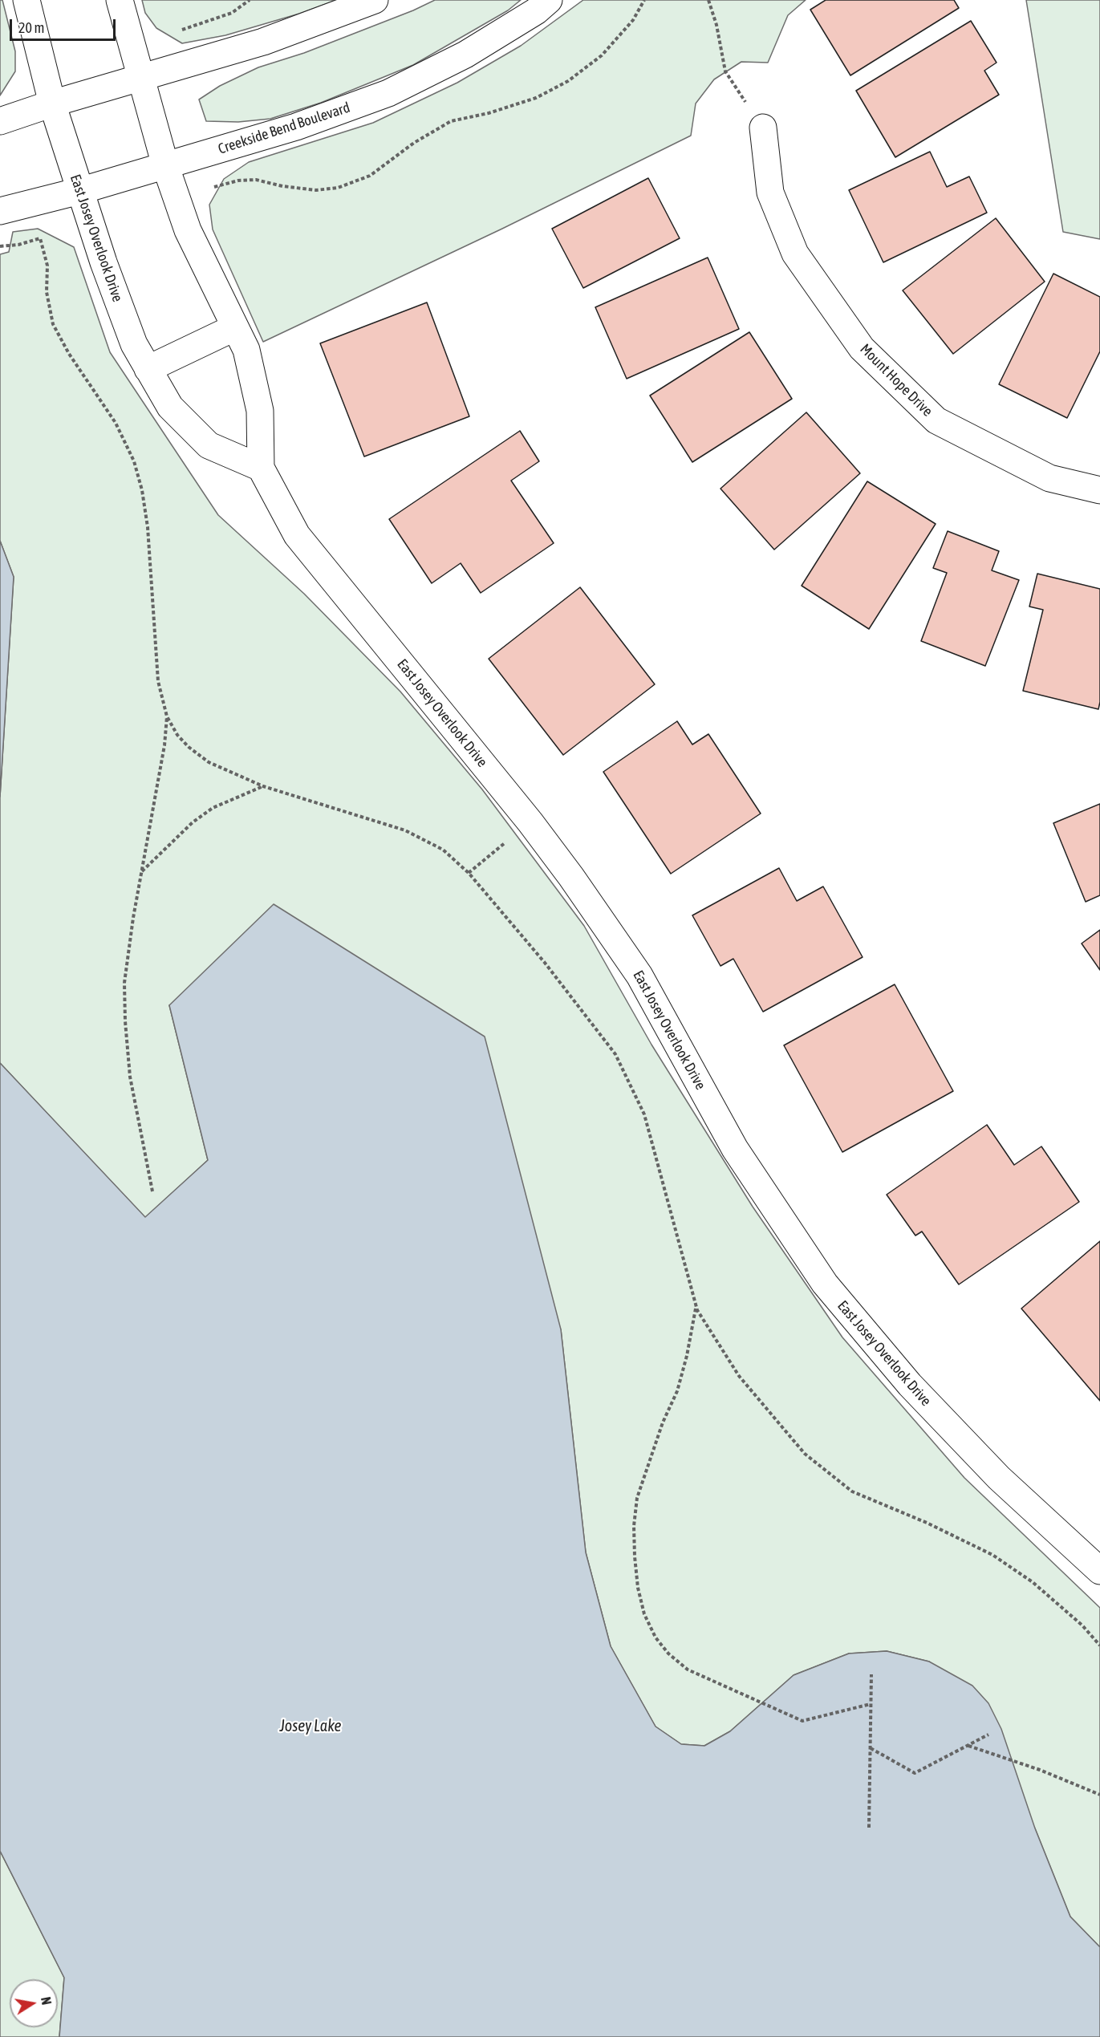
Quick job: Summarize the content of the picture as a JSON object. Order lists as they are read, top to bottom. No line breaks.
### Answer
{"streets":{"street":["Creekside Bend Boulevard","East Josey Overlook Drive","Mount Hope Drive"]},"crossings":[["Creekside Bend Boulevard","East Josey Overlook Drive"]],"water":["Josey Lake"],"scale_bar":"20 m","north":"right"}
